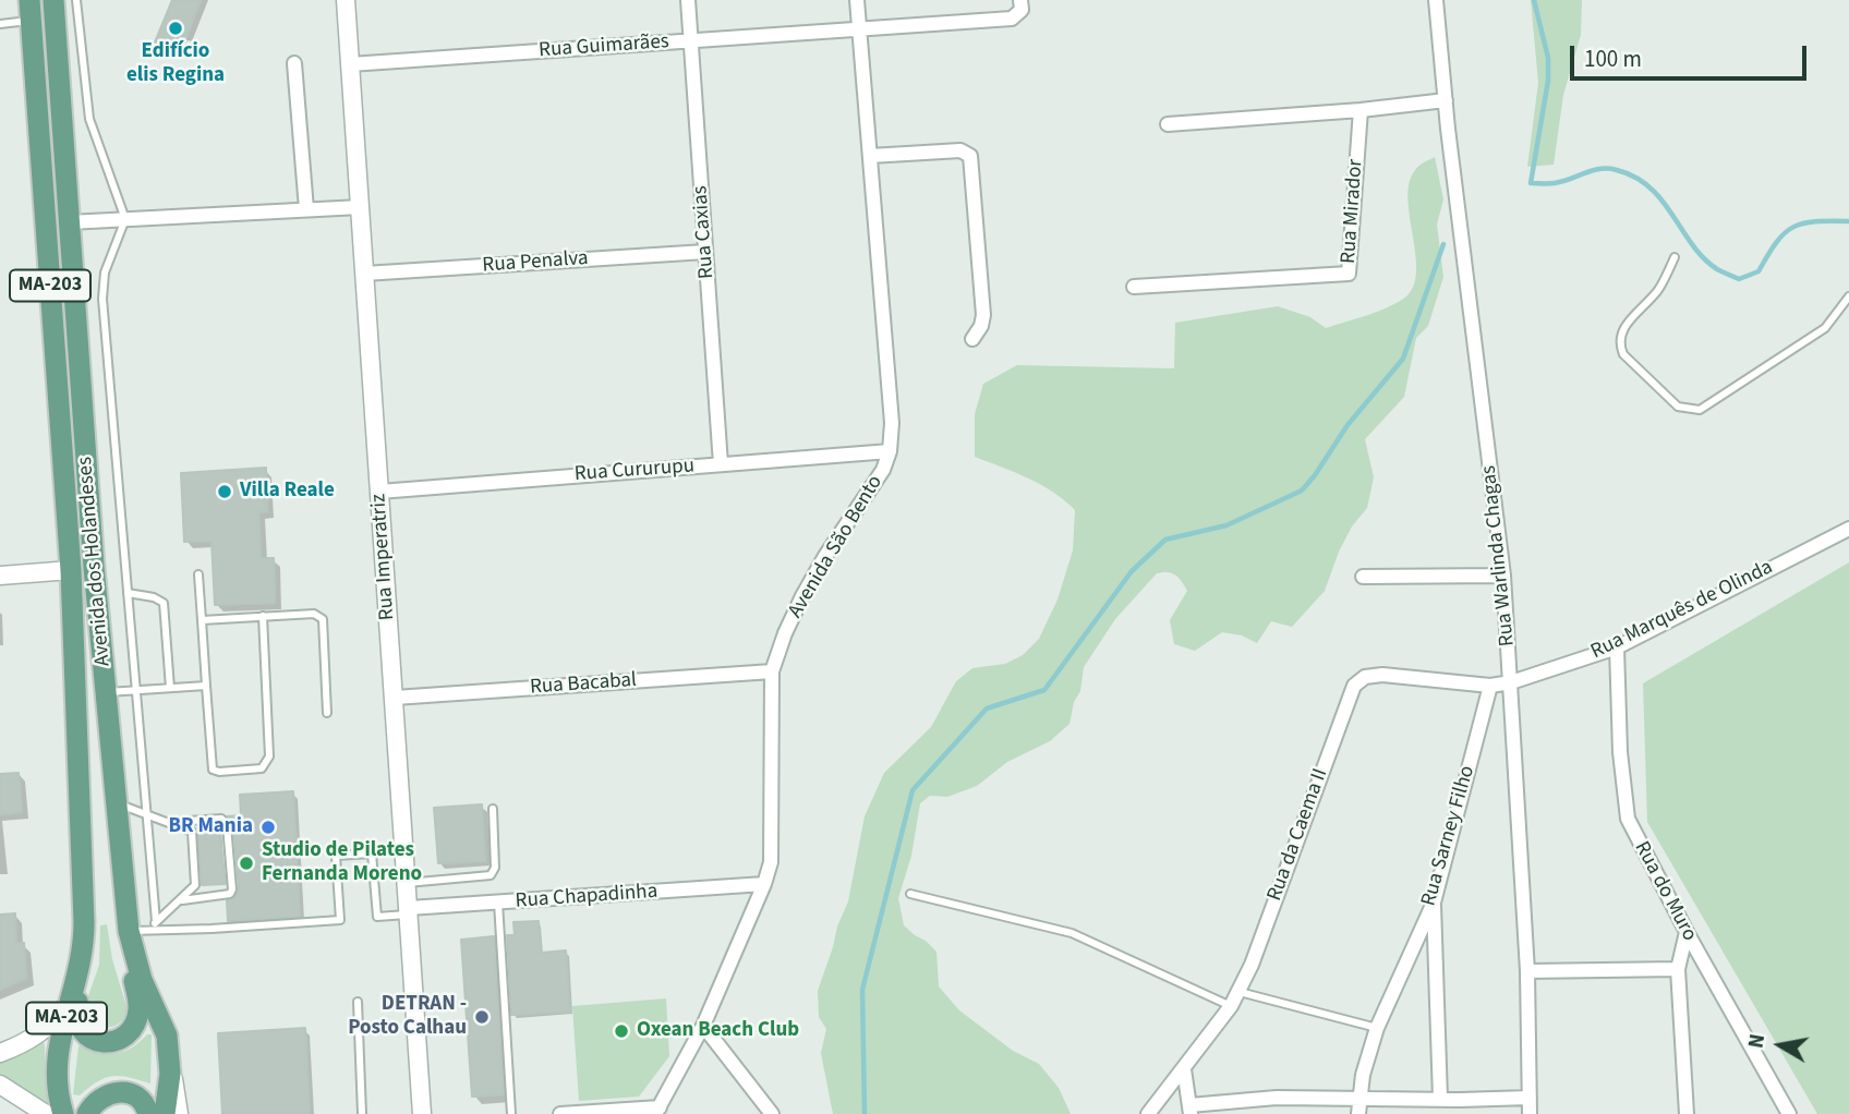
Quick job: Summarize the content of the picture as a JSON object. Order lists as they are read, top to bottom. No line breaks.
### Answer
{"streets":{"main road":["MA-203","Avenida dos Holandeses"],"street":["Rua Guimarães","Rua Mirador","Rua Caxias","Rua Penalva","Rua Cururupu","Avenida São Bento","Rua Warlinda Chagas","Rua Imperatriz","Rua Marquês de Olinda","Rua Bacabal","Rua da Caema II","Rua Sarney Filho","Rua do Muro","Rua Chapadinha"]},"crossings":[["Rua Guimarães","Rua Caxias"],["Rua Guimarães","Avenida São Bento"],["Rua Guimarães","Rua Imperatriz"],["Rua Caxias","Rua Penalva"],["Rua Caxias","Rua Cururupu"],["Rua Penalva","Rua Imperatriz"],["Rua Cururupu","Avenida São Bento"],["Rua Cururupu","Rua Imperatriz"],["Avenida São Bento","Rua Bacabal"],["Avenida São Bento","Rua Chapadinha"],["Rua Warlinda Chagas","Rua Marquês de Olinda"],["Rua Warlinda Chagas","Rua da Caema II"],["Rua Imperatriz","Rua Bacabal"],["Rua Imperatriz","Rua Chapadinha"],["Rua Marquês de Olinda","Rua da Caema II"],["Rua Marquês de Olinda","Rua do Muro"],["Rua da Caema II","Rua Sarney Filho"]],"places":["Edifício elis Regina","Villa Reale","BR Mania","Studio de Pilates Fernanda Moreno","DETRAN - Posto Calhau","Oxean Beach Club"],"scale_bar":"100 m","north":"left"}
